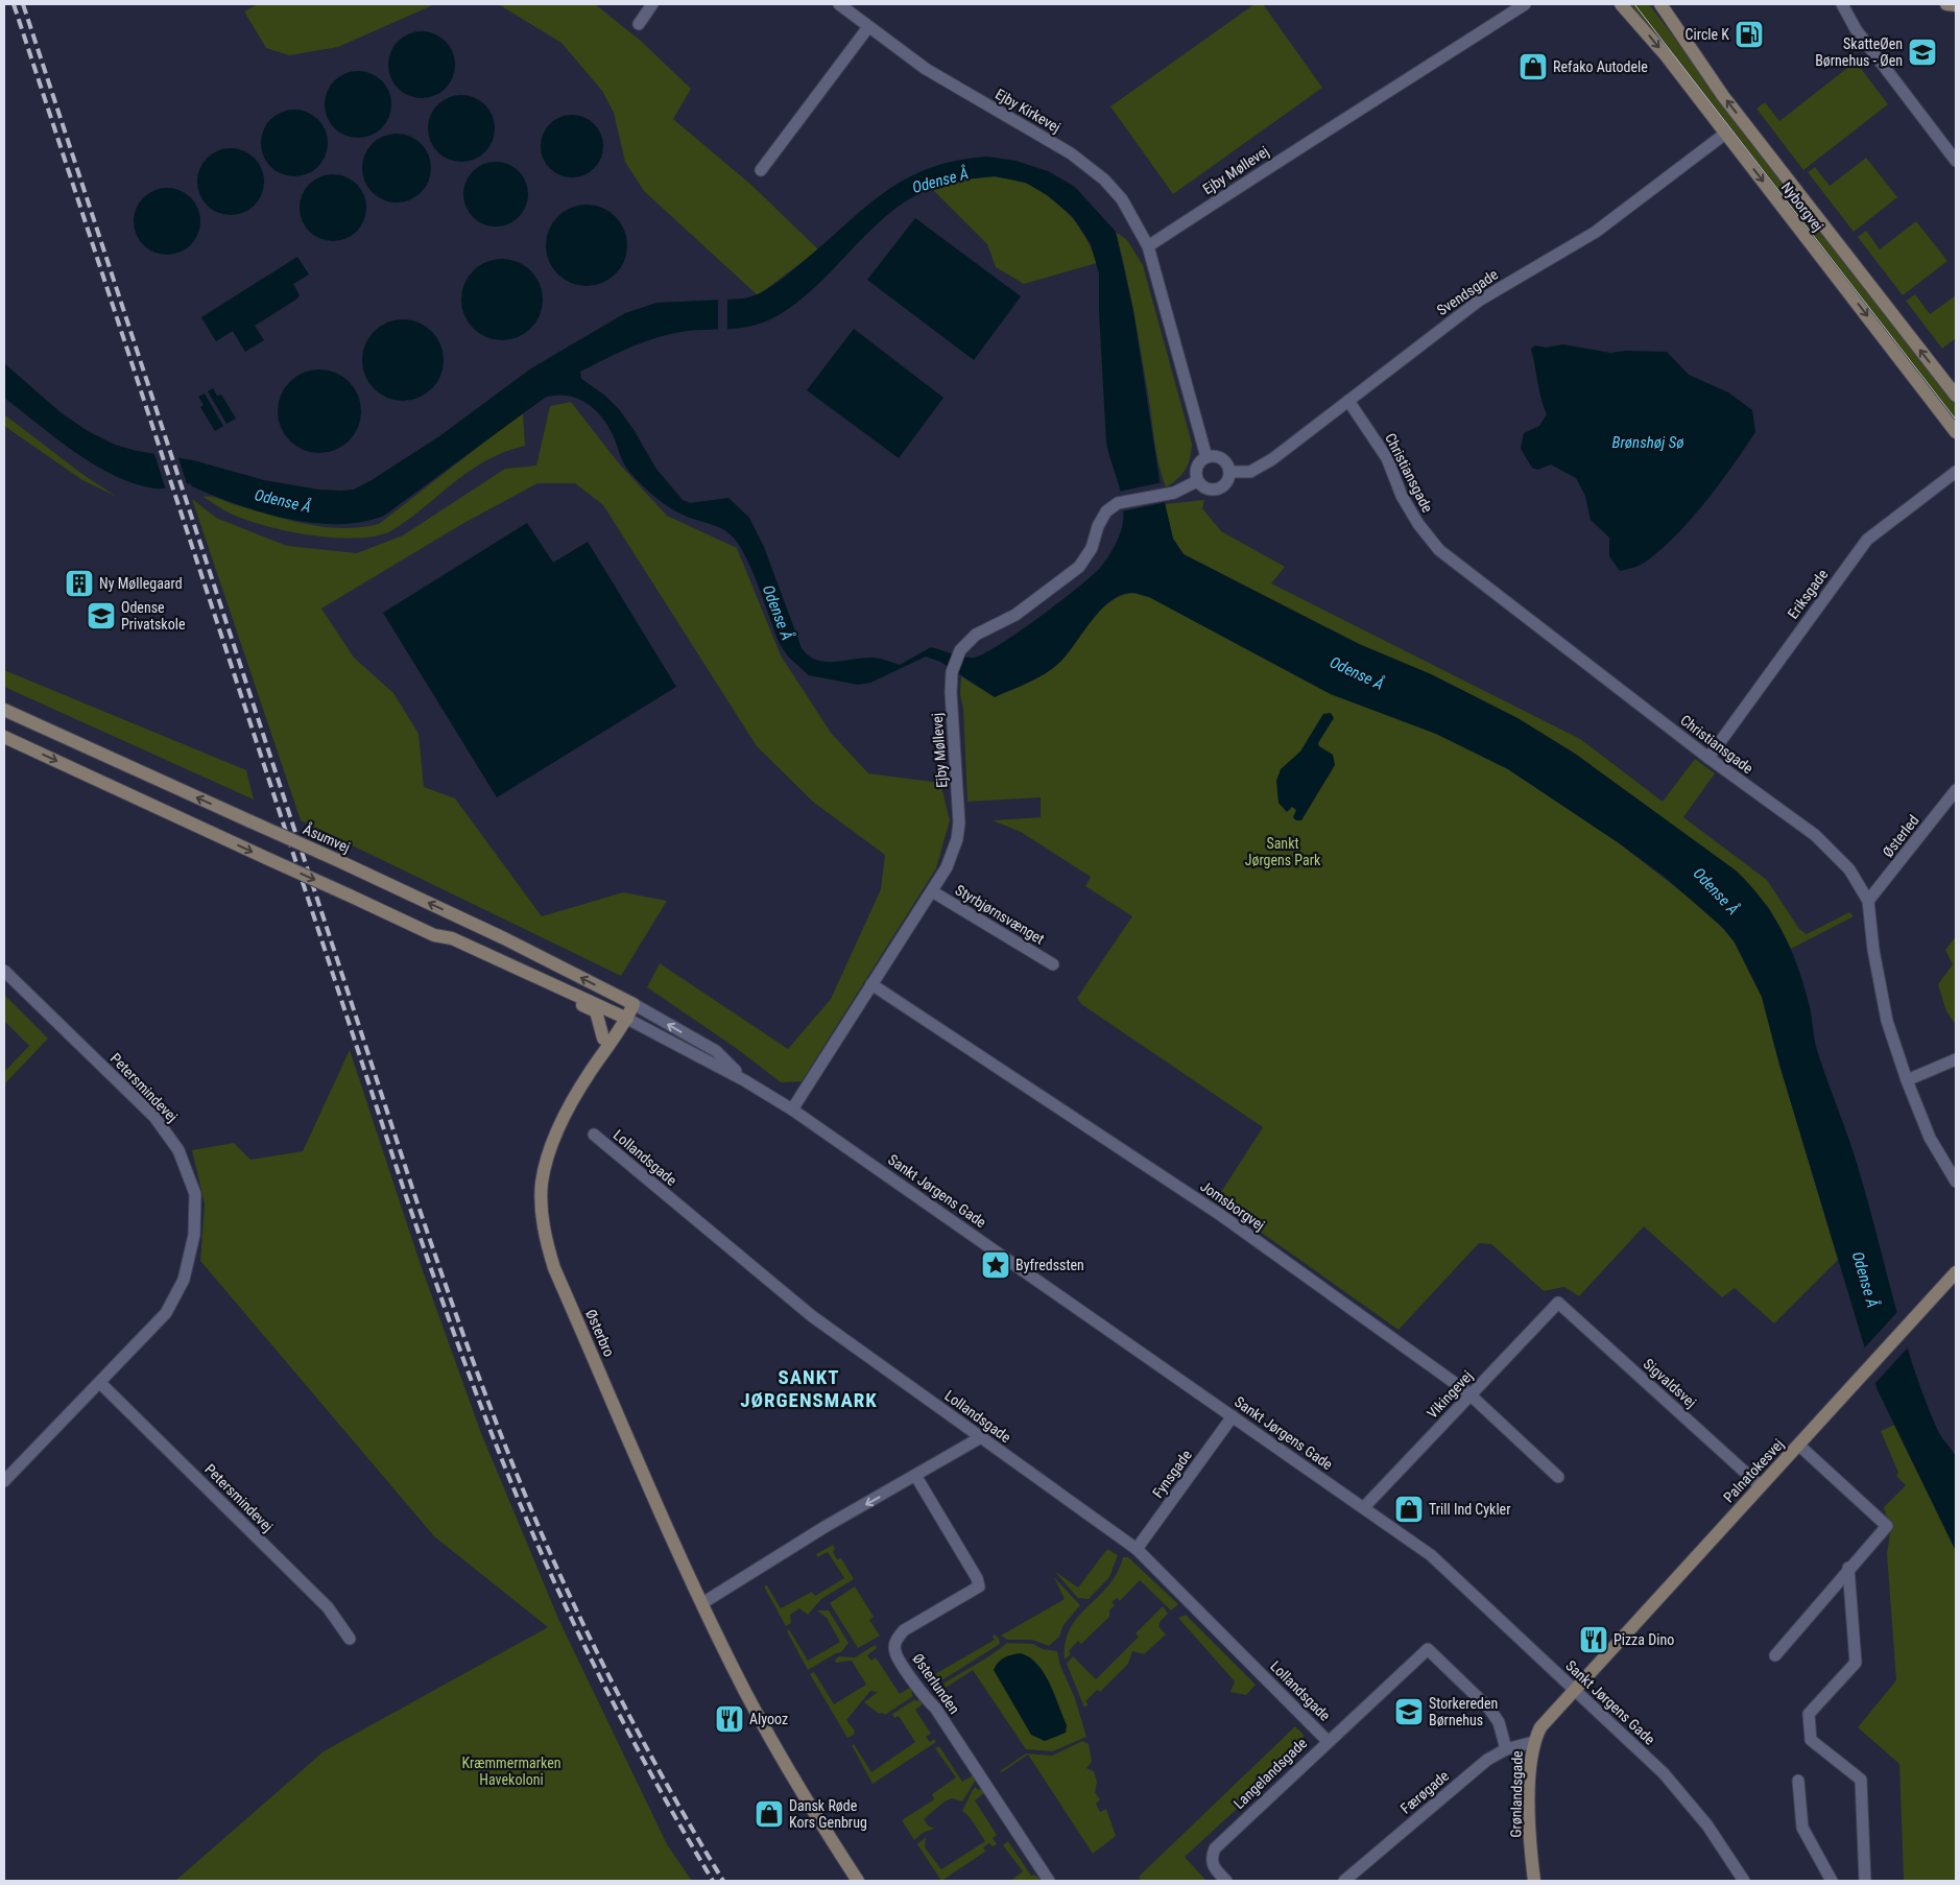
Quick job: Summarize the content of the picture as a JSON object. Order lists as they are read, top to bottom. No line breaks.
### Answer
{"streets":{"street":["Ejby Kirkevej","Ejby Møllevej","Nyborgvej","Svendsgade","Christiansgade","Eriksgade","Østerled","Åsumvej","Styrbjørnsvænget","Petersmindevej","Lollandsgade","Sankt Jørgens Gade","Jomsborgvej","Østerbro","Sigvaldsvej","Vikingevej","Palnatokesvej","Fynsgade","Østerlunden","Langelandsgade","Færøgade","Grønlandsgade"]},"crossings":[["Ejby Kirkevej","Ejby Møllevej"],["Ejby Møllevej","Svendsgade"],["Ejby Møllevej","Styrbjørnsvænget"],["Ejby Møllevej","Sankt Jørgens Gade"],["Ejby Møllevej","Jomsborgvej"],["Nyborgvej","Svendsgade"],["Svendsgade","Christiansgade"],["Christiansgade","Eriksgade"],["Christiansgade","Østerled"],["Åsumvej","Sankt Jørgens Gade"],["Åsumvej","Østerbro"],["Lollandsgade","Fynsgade"],["Lollandsgade","Langelandsgade"],["Sankt Jørgens Gade","Østerbro"],["Sankt Jørgens Gade","Vikingevej"],["Sankt Jørgens Gade","Palnatokesvej"],["Sankt Jørgens Gade","Fynsgade"],["Sankt Jørgens Gade","Grønlandsgade"],["Jomsborgvej","Vikingevej"],["Sigvaldsvej","Vikingevej"],["Sigvaldsvej","Palnatokesvej"],["Palnatokesvej","Grønlandsgade"],["Langelandsgade","Færøgade"],["Færøgade","Grønlandsgade"]],"districts":["SANKT JØRGENSMARK"],"water":["Odense Å","Brønshøj Sø"],"parks":["Sankt Jørgens Park","Kræmmermarken Havekoloni"],"places":{"fuel station":["Circle K"],"school or university":["SkatteØen Børnehus - Øen","Odense Privatskole","Storkereden Børnehus"],"shop":["Refako Autodele","Trill Ind Cykler","Dansk Røde Kors Genbrug"],"building":["Ny Møllegaard"],"place":["Byfredssten"],"restaurant":["Pizza Dino","Alyooz"]}}
